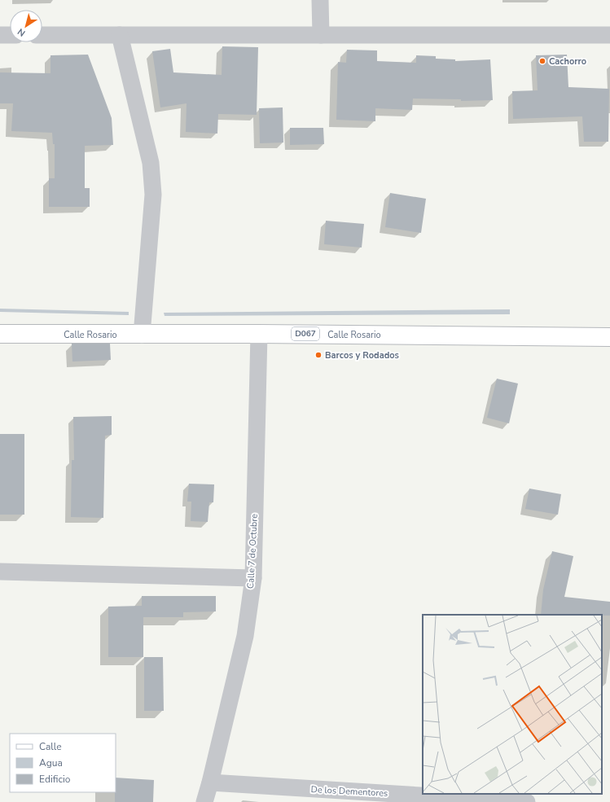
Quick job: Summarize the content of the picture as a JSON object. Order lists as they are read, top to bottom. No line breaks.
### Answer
{"streets":{"main road":["D067","Calle Rosario"],"street":["Calle 7 de Octubre","De los Dementores"]},"crossings":[["Calle Rosario","Calle 7 de Octubre"],["Calle 7 de Octubre","De los Dementores"]],"places":["Cachorro","Barcos y Rodados"],"legend":["Calle","Agua","Edificio"],"north":"bottom left"}
